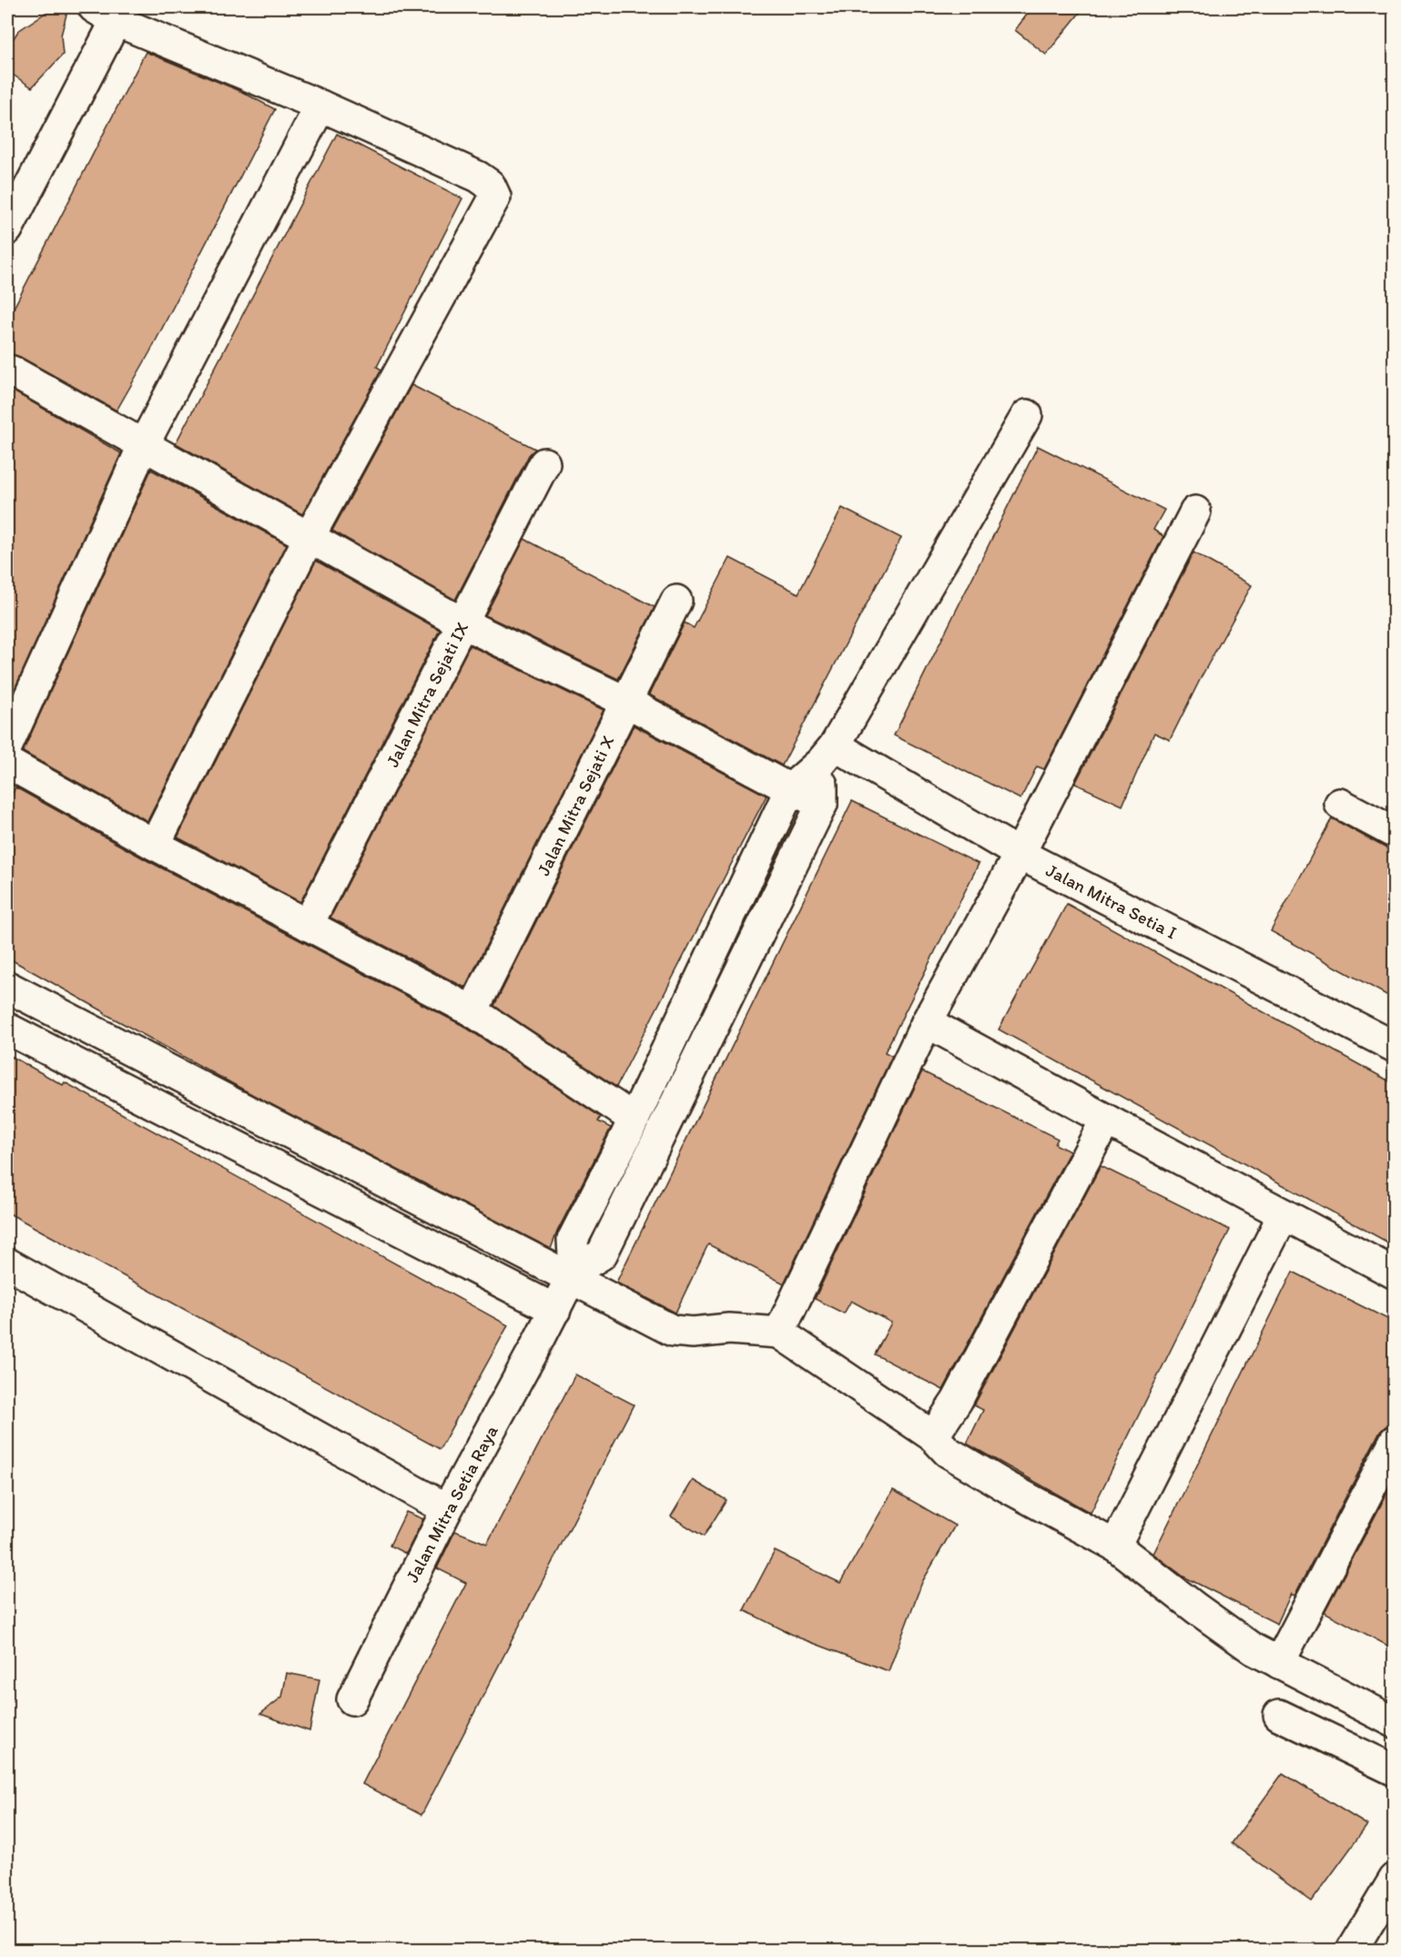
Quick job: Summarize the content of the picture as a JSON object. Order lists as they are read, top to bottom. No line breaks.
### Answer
{"streets":{"street":["Jalan Mitra Sejati IX","Jalan Mitra Sejati X","Jalan Mitra Setia I","Jalan Mitra Setia Raya"]}}
